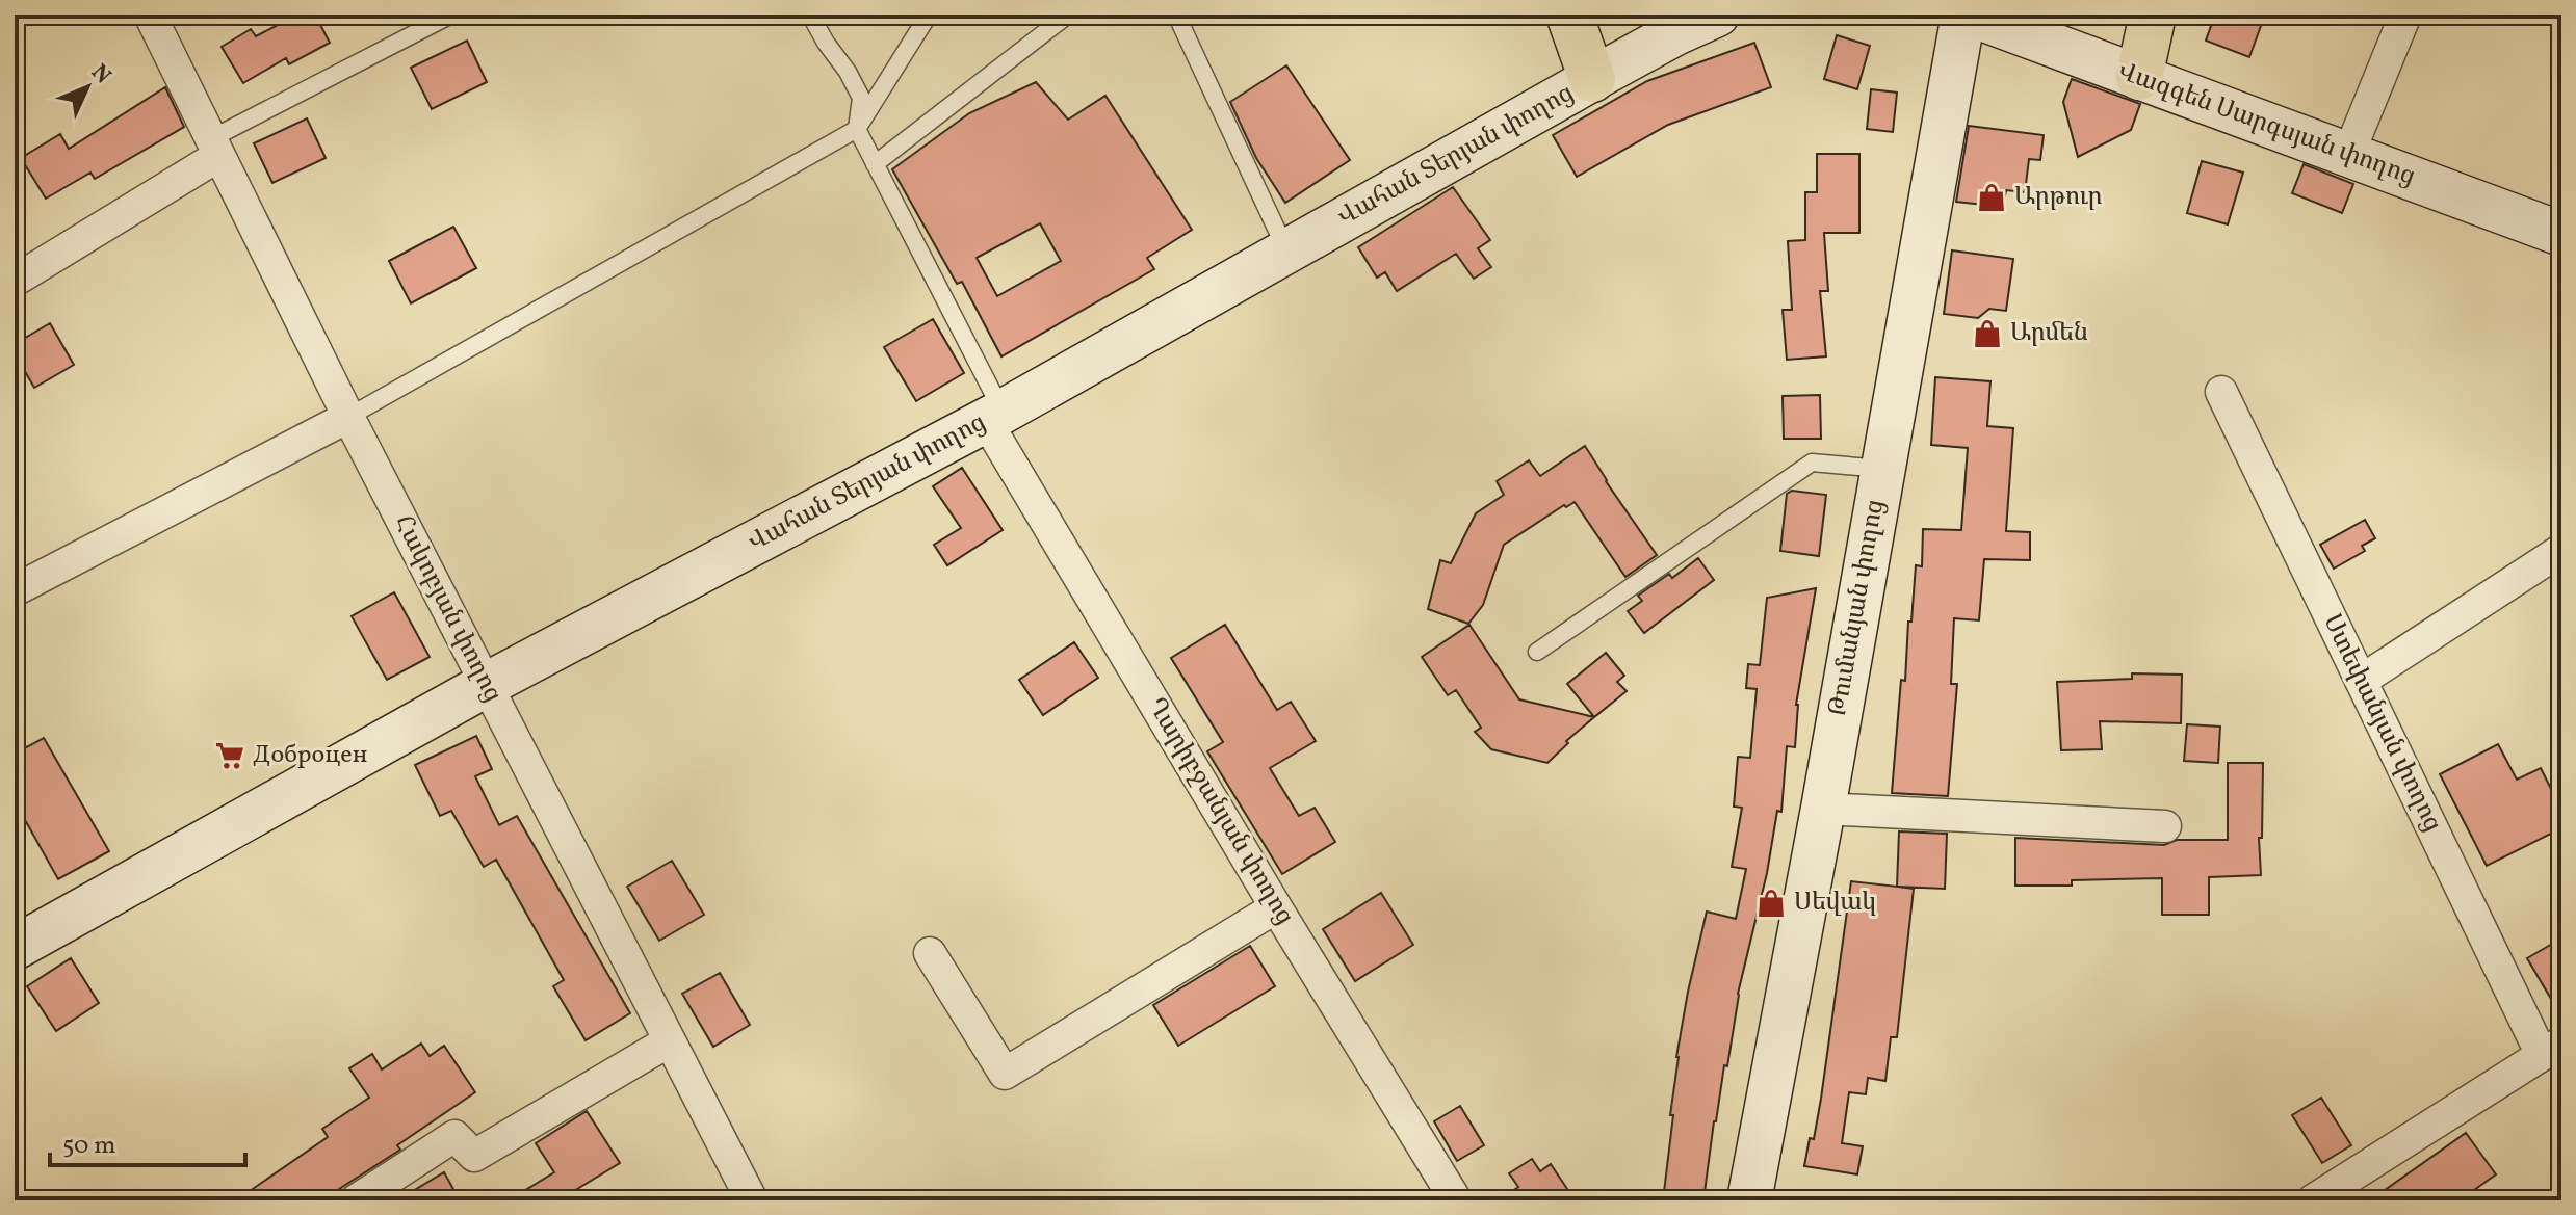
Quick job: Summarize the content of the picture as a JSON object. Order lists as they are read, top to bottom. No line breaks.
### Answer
{"streets":{"street":["Վազգեն Սարգսյան փողոց","Վահան Տերյան փողոց","Թումանյան փողոց","Հակոբյան փողոց","Ստեփանյան փողոց","Ղարիբջանյան փողոց"]},"crossings":[["Վահան Տերյան փողոց","Հակոբյան փողոց"],["Վահան Տերյան փողոց","Ղարիբջանյան փողոց"]],"places":{"shop":["Արթուր","Արմեն","Սեվակ"],"supermarket":["Доброцен"]},"scale_bar":"50 m","north":"top right"}
